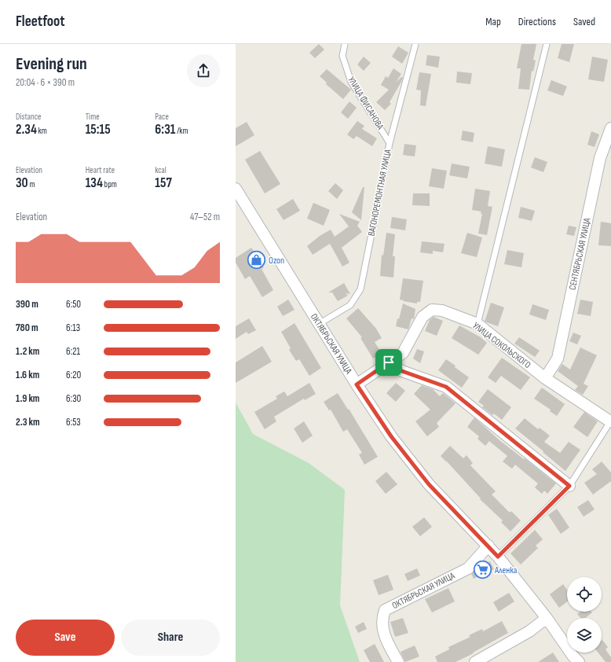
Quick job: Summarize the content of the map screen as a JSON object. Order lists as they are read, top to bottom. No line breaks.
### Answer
{"streets":{"street":["СЕНТЯБРЬСКАЯ УЛИЦА","ОКТЯБРЬСКАЯ УЛИЦА","УЛИЦА СОКОЛЬСКОГО"],"lane":["УЛИЦА ФИСАНОВА","ВАГОНОРЕМОНТНАЯ УЛИЦА"]},"crossings":[["УЛИЦА ФИСАНОВА","ВАГОНОРЕМОНТНАЯ УЛИЦА"],["ВАГОНОРЕМОНТНАЯ УЛИЦА","ОКТЯБРЬСКАЯ УЛИЦА"],["СЕНТЯБРЬСКАЯ УЛИЦА","УЛИЦА СОКОЛЬСКОГО"],["ОКТЯБРЬСКАЯ УЛИЦА","УЛИЦА СОКОЛЬСКОГО"]],"places":{"shop":["Ozon"],"supermarket":["Аленка"]},"page":{"header":"Fleetfoot","nav":["Map","Directions","Saved"],"heading":["Evening run","20:04 · 6 × 390 m"],"stats":[["Distance","2.34 km"],["Time","15:15"],["Pace","6:31 /km"],["Elevation","30 m"],["Heart rate","134 bpm"],["kcal","157"]],"chart":["Elevation","47–52 m"],"list":[{"name":"390 m","note":"6:50"},{"name":"780 m","note":"6:13"},{"name":"1.2 km","note":"6:21"},{"name":"1.6 km","note":"6:20"},{"name":"1.9 km","note":"6:30"},{"name":"2.3 km","note":"6:53"}],"buttons":["Save","Share"]}}
